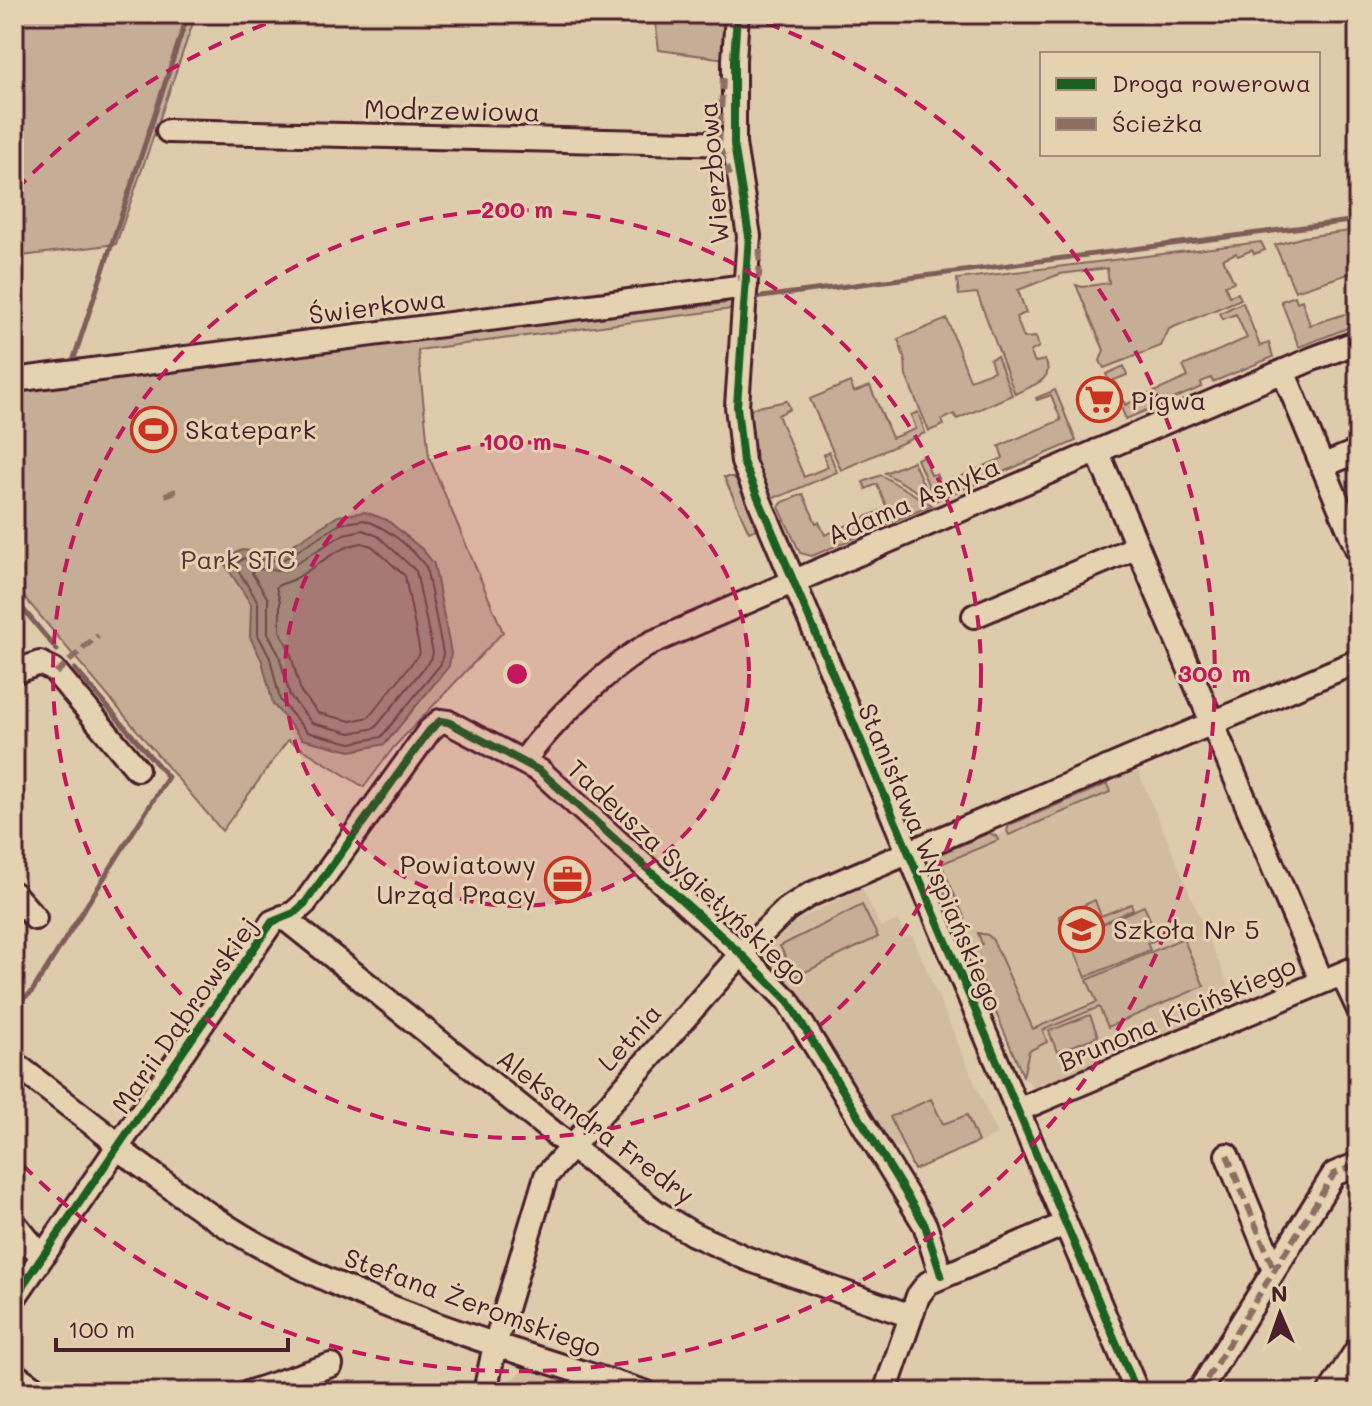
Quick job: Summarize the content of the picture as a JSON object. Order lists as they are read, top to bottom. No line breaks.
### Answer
{"streets":{"street":["Modrzewiowa","Wierzbowa","Świerkowa","Adama Asnyka","Stanisława Wyspiańskiego","Tadeusza Sygietyńskiego","Brunona Kicińskiego","Marii Dąbrowskiej","Letnia","Aleksandra Fredry","Stefana Żeromskiego"]},"crossings":[["Modrzewiowa","Wierzbowa"],["Wierzbowa","Świerkowa"],["Wierzbowa","Stanisława Wyspiańskiego"],["Adama Asnyka","Stanisława Wyspiańskiego"],["Adama Asnyka","Tadeusza Sygietyńskiego"],["Stanisława Wyspiańskiego","Brunona Kicińskiego"],["Stanisława Wyspiańskiego","Letnia"],["Tadeusza Sygietyńskiego","Marii Dąbrowskiej"],["Tadeusza Sygietyńskiego","Letnia"],["Marii Dąbrowskiej","Aleksandra Fredry"],["Marii Dąbrowskiej","Stefana Żeromskiego"],["Letnia","Aleksandra Fredry"],["Letnia","Stefana Żeromskiego"]],"parks":["Park STC"],"places":{"supermarket":["Pigwa"],"sports":["Skatepark"],"office":["Powiatowy Urząd Pracy"],"school or university":["Szkoła Nr 5"]},"legend":["Droga rowerowa","Ścieżka"],"scale_bar":"100 m","north":"top","rings":["200 m","100 m","300 m"]}
